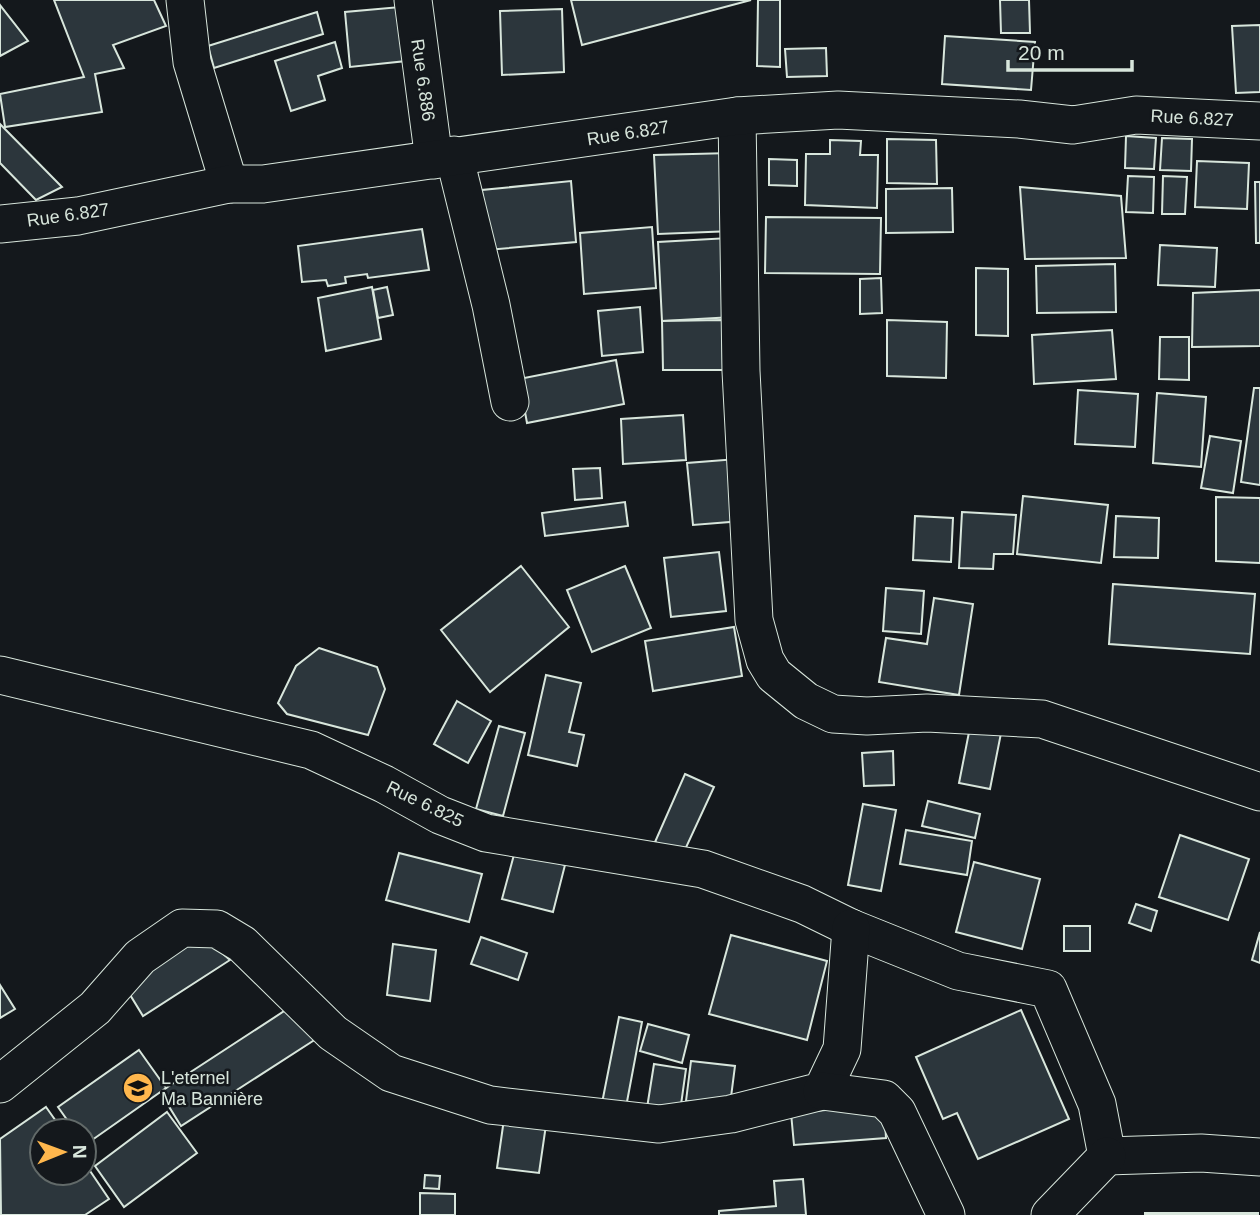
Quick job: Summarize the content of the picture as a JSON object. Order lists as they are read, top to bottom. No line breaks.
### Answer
{"streets":{"street":["Rue 6.886","Rue 6.827","Rue 6.825"]},"crossings":[["Rue 6.886","Rue 6.827"]],"places":{"school or university":["L'eternel Ma Bannière"]},"scale_bar":"20 m","north":"right"}
